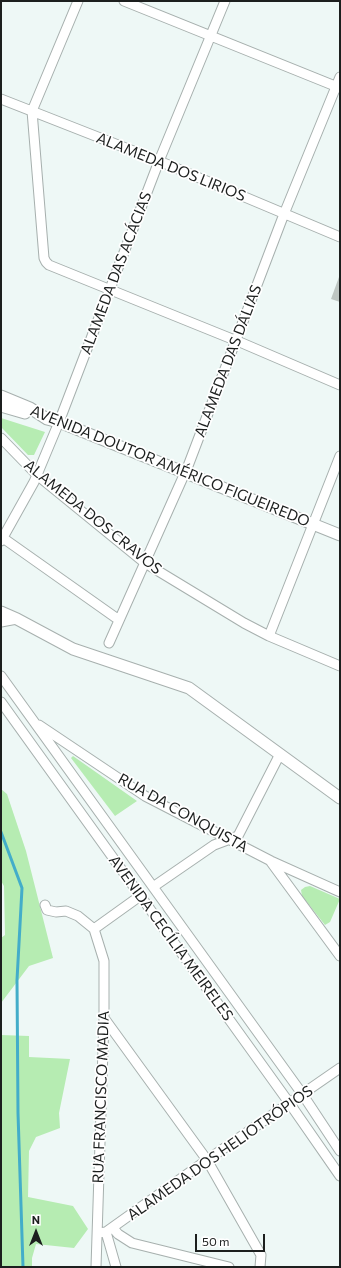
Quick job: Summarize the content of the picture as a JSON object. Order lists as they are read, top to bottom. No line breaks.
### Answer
{"streets":{"main road":["AVENIDA DOUTOR AMÉRICO FIGUEIREDO"],"street":["ALAMEDA DOS LIRIOS","ALAMEDA DAS ACÁCIAS","ALAMEDA DAS DÁLIAS","ALAMEDA DOS CRAVOS","RUA DA CONQUISTA","AVENIDA CECÍLIA MEIRELES","RUA FRANCISCO MADIA","ALAMEDA DOS HELIOTRÓPIOS"]},"crossings":[["ALAMEDA DOS LIRIOS","ALAMEDA DAS ACÁCIAS"],["ALAMEDA DOS LIRIOS","ALAMEDA DAS DÁLIAS"],["ALAMEDA DAS ACÁCIAS","AVENIDA DOUTOR AMÉRICO FIGUEIREDO"],["ALAMEDA DAS ACÁCIAS","ALAMEDA DOS CRAVOS"],["ALAMEDA DAS DÁLIAS","AVENIDA DOUTOR AMÉRICO FIGUEIREDO"],["ALAMEDA DAS DÁLIAS","ALAMEDA DOS CRAVOS"],["AVENIDA CECÍLIA MEIRELES","ALAMEDA DOS HELIOTRÓPIOS"],["RUA FRANCISCO MADIA","ALAMEDA DOS HELIOTRÓPIOS"]],"scale_bar":"50 m","north":"top"}
